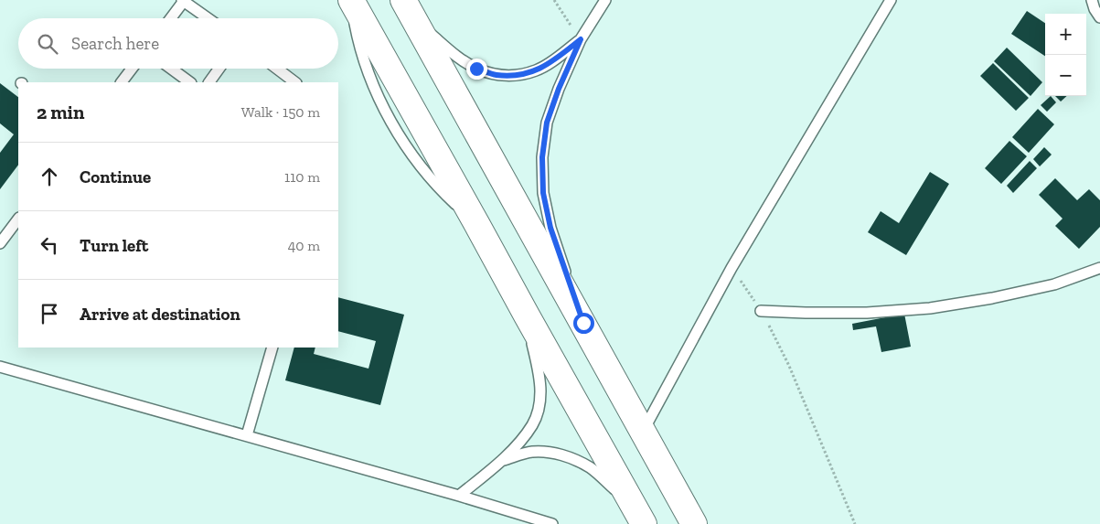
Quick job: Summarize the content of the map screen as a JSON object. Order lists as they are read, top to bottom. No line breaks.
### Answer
{"page":{"map_buttons":["+","−"],"search":"Search here","heading":["2 min","Walk · 150 m"],"list":[["Continue","110 m"],["Turn left","40 m"],"Arrive at destination"]}}
